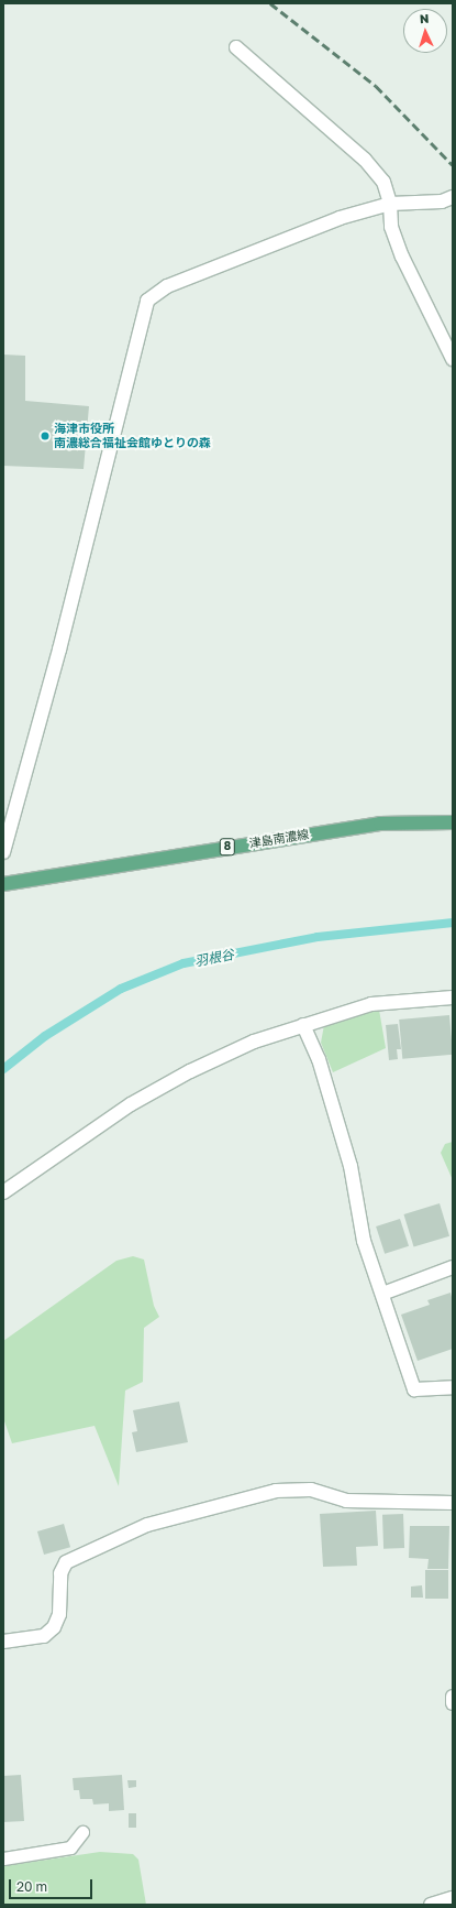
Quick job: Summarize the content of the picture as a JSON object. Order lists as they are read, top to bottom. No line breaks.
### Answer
{"streets":{"main road":["津島南濃線","8"]},"water":["羽根谷"],"places":["海津市役所 南濃総合福祉会館ゆとりの森"],"scale_bar":"20 m","north":"top"}
